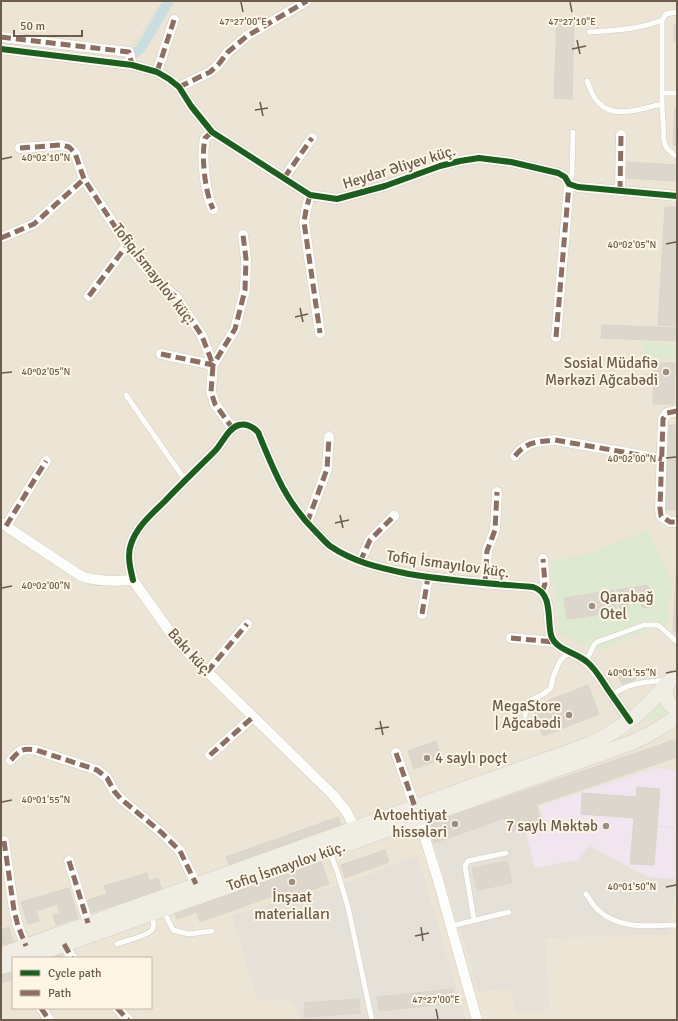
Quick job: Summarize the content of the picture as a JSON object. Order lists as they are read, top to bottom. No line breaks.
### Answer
{"streets":{"main road":["Tofiq İsmayılov küç."],"street":["Heydar Əliyev küç.","Bakı küç."]},"places":["Sosial Müdafiə Mərkəzi Ağcabədi","Qarabağ Otel","MegaStore | Ağcabədi","4 saylı poçt","Avtoehtiyat hissələri","7 saylı Məktəb","İnşaat materialları"],"legend":["Cycle path","Path"],"scale_bar":"50 m","coordinates":["47°27'00\"E","47°27'10\"E","40°02'10\"N","40°02'05\"N","40°02'00\"N","40°01'55\"N","40°01'50\"N"]}
